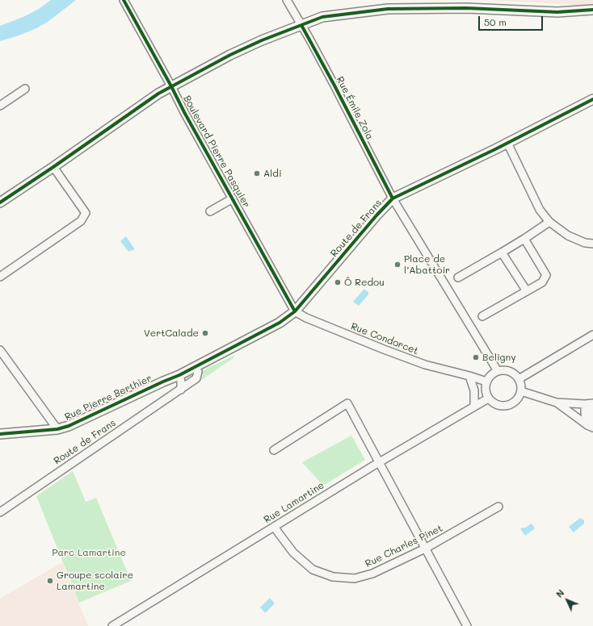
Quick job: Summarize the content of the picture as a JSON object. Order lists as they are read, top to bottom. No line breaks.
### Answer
{"streets":{"street":["Rue Émile Zola","Boulevard Pierre Pasquier","Route de Frans","Rue Condorcet","Rue Pierre Berthier","Rue Lamartine","Rue Charles Pinet"]},"crossings":[["Rue Émile Zola","Route de Frans"],["Rue Émile Zola","Rue Condorcet"],["Rue Émile Zola","Rue Lamartine"],["Boulevard Pierre Pasquier","Route de Frans"],["Boulevard Pierre Pasquier","Rue Condorcet"],["Route de Frans","Rue Condorcet"],["Route de Frans","Rue Pierre Berthier"],["Rue Condorcet","Rue Lamartine"],["Rue Lamartine","Rue Charles Pinet"]],"parks":["Parc Lamartine"],"places":["Aldi","Place de l’Abattoir","Ô Redou","VertCalade","Beligny","Groupe scolaire Lamartine"],"scale_bar":"50 m","north":"top left"}
